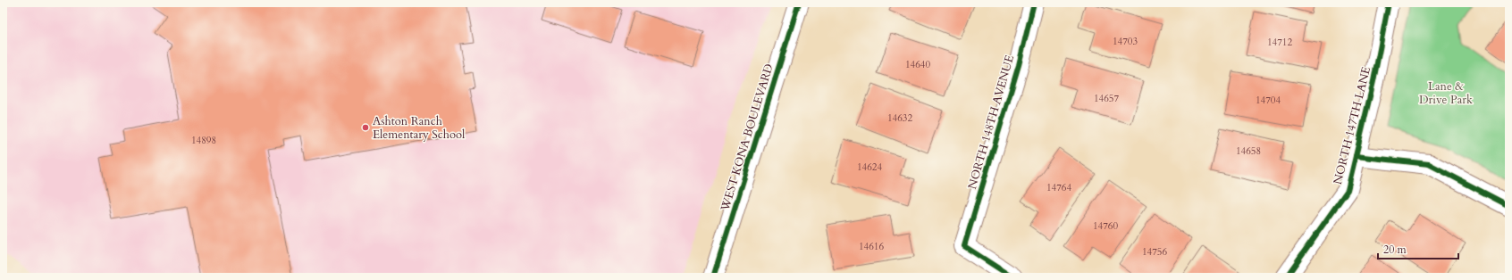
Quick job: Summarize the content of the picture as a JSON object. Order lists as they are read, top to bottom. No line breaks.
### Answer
{"streets":{"street":["NORTH 148TH AVENUE","NORTH 147TH LANE","WEST KONA BOULEVARD"]},"parks":["Lane & Drive Park"],"places":["Ashton Ranch Elementary School"],"house_numbers":["14703","14712","14640","14657","14704","14632","14898","14658","14624","14764","14760","14616","14756"],"scale_bar":"20 m"}
